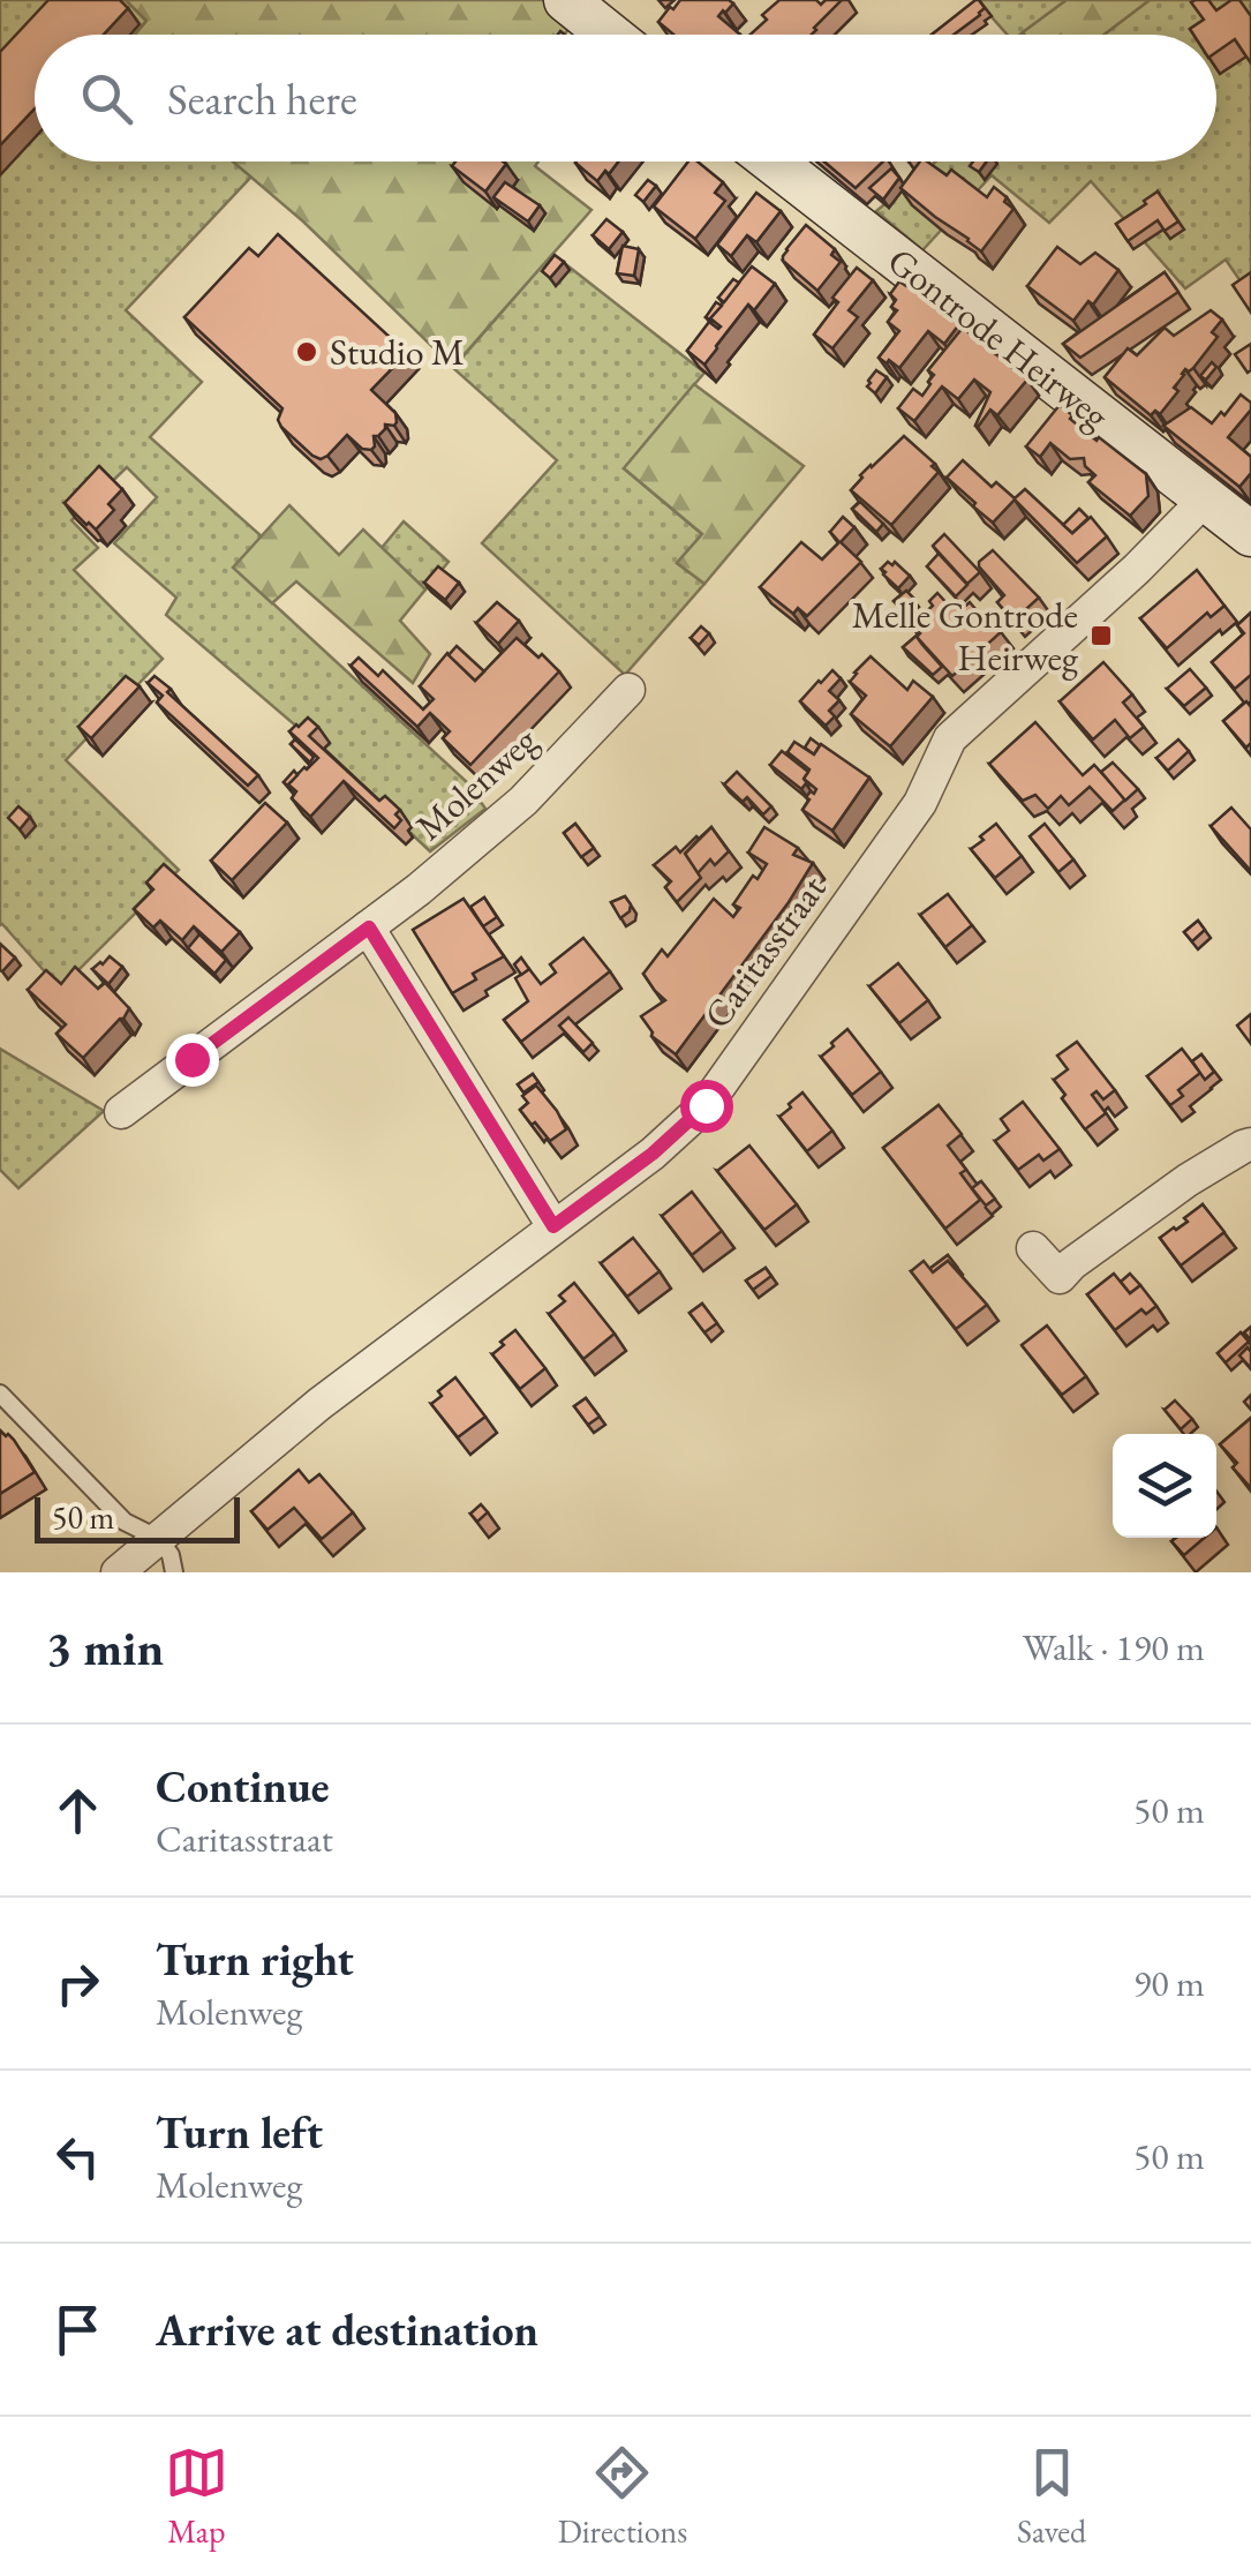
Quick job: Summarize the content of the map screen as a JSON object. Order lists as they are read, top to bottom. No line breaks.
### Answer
{"streets":{"street":["Gontrode Heirweg","Molenweg","Caritasstraat"]},"crossings":[["Gontrode Heirweg","Caritasstraat"]],"places":{"other":["Studio M"],"transit":["Melle Gontrode Heirweg"]},"scale_bar":"50 m","page":{"search":"Search here","scale":"50 m","heading":["3 min","Walk · 190 m"],"list":[["Continue","Caritasstraat","50 m"],["Turn right","Molenweg","90 m"],["Turn left","Molenweg","50 m"],"Arrive at destination"],"nav":["Map","Directions","Saved"]}}
